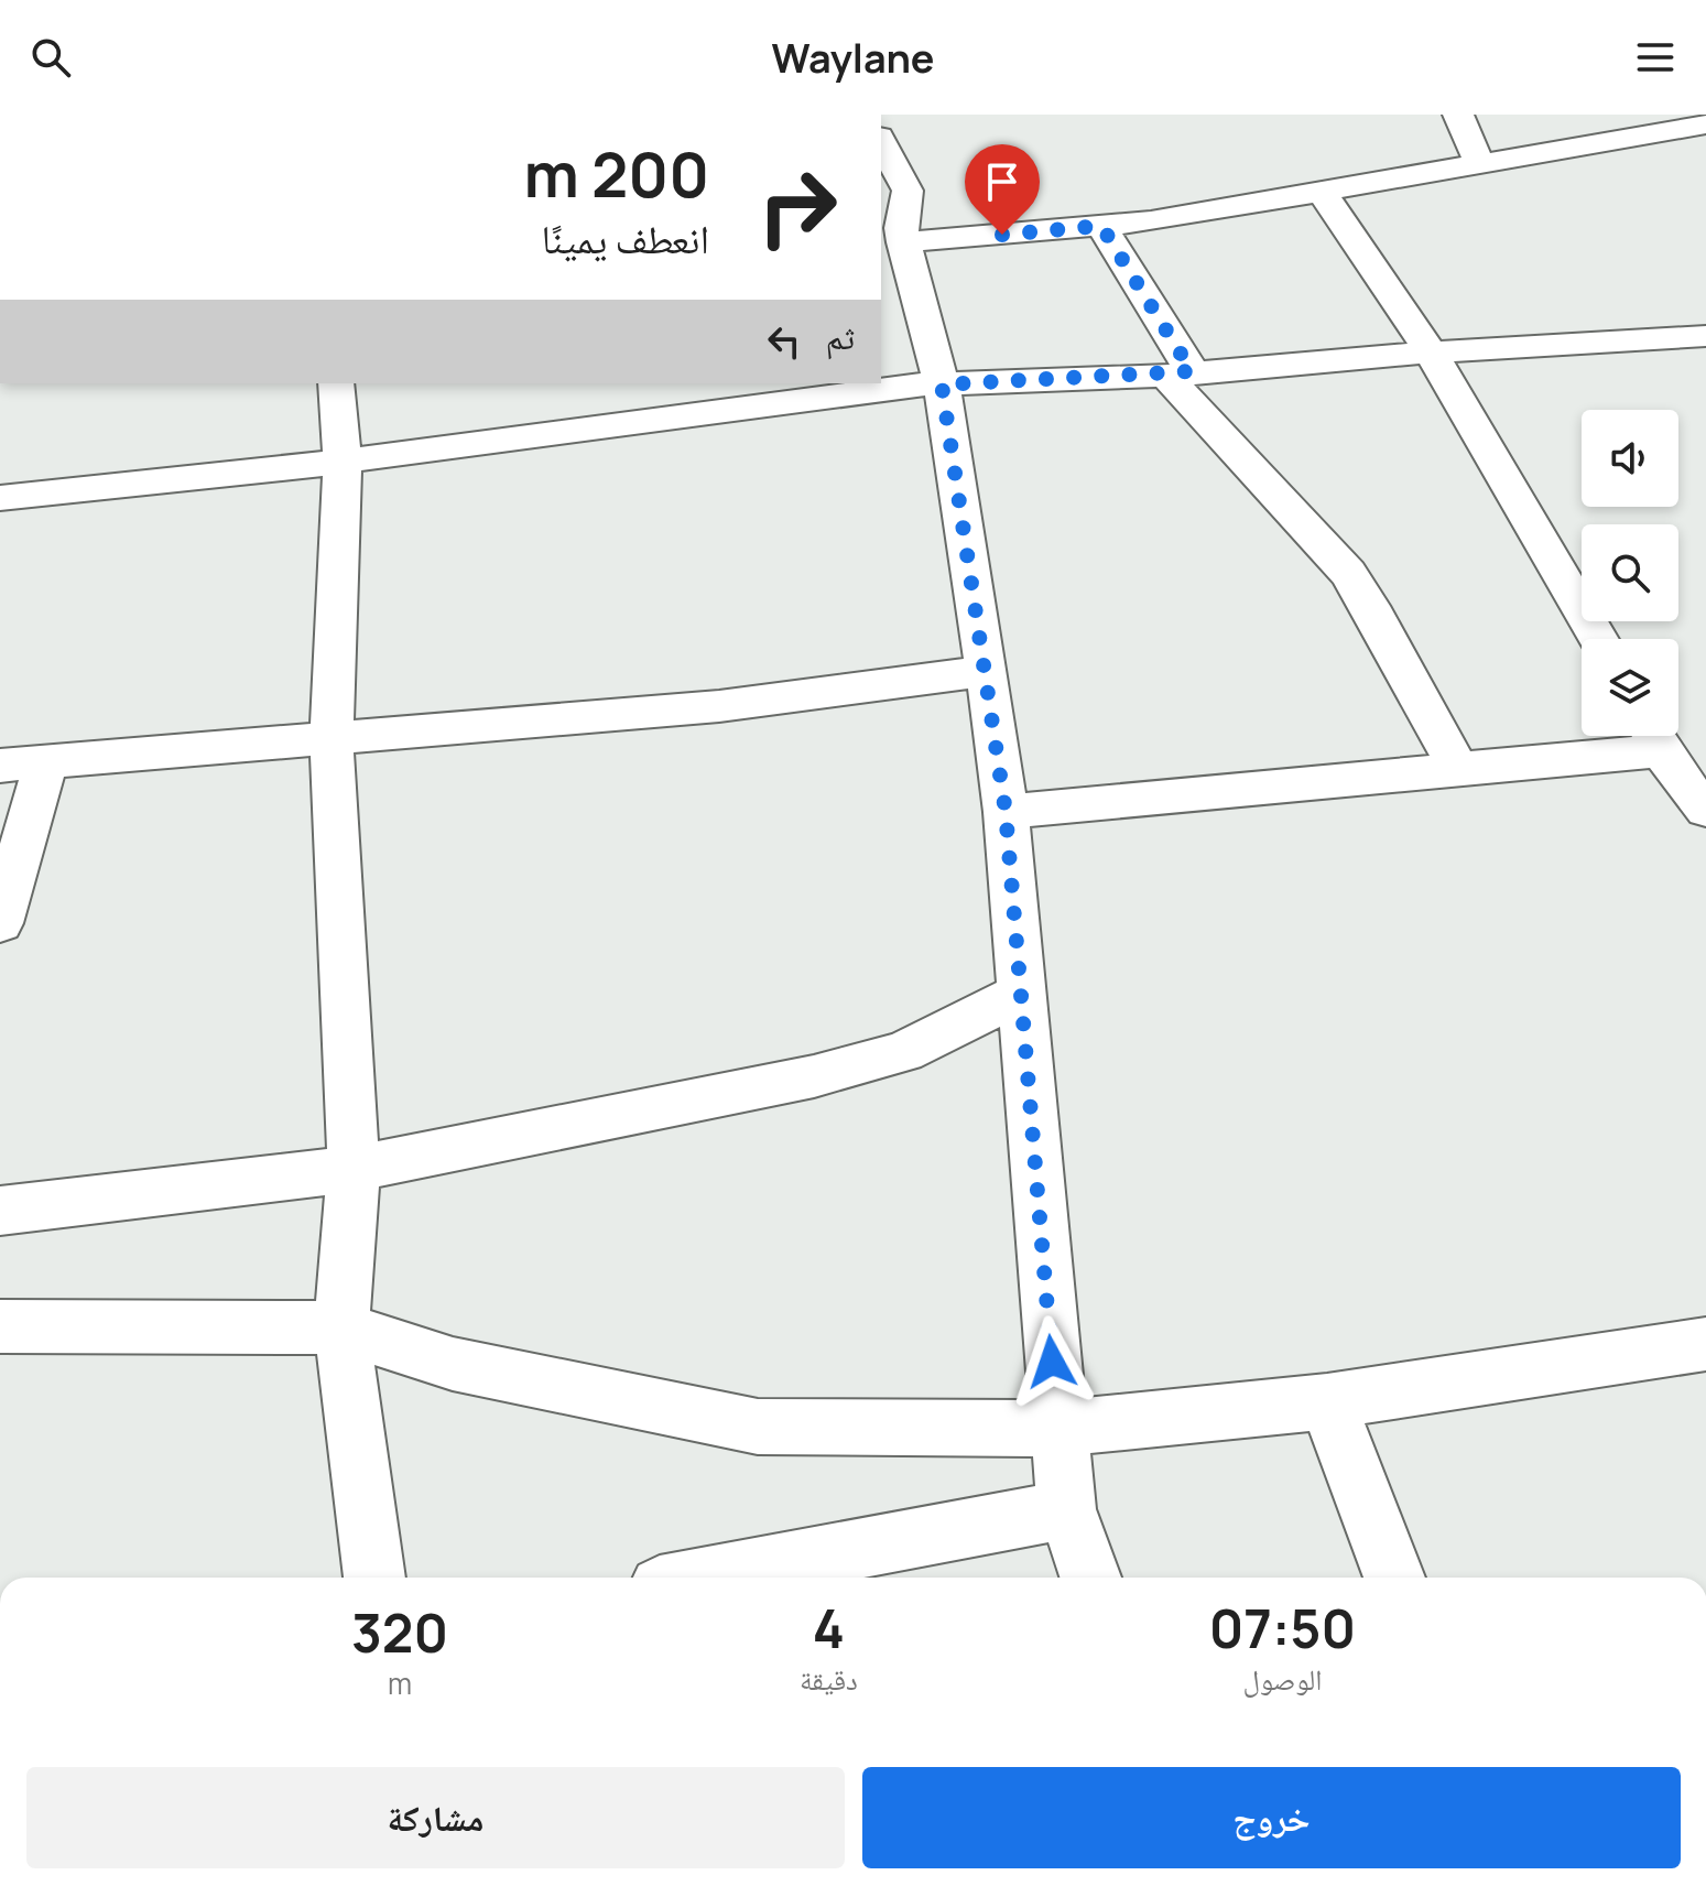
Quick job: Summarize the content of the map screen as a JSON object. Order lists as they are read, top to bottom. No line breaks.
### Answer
{"page":{"header":"Waylane","turn":["200 m","انعطف يمينًا"],"then":"ثم","eta":["07:50","الوصول","4","دقيقة","320","m"],"buttons":["خروج","مشاركة"]}}
